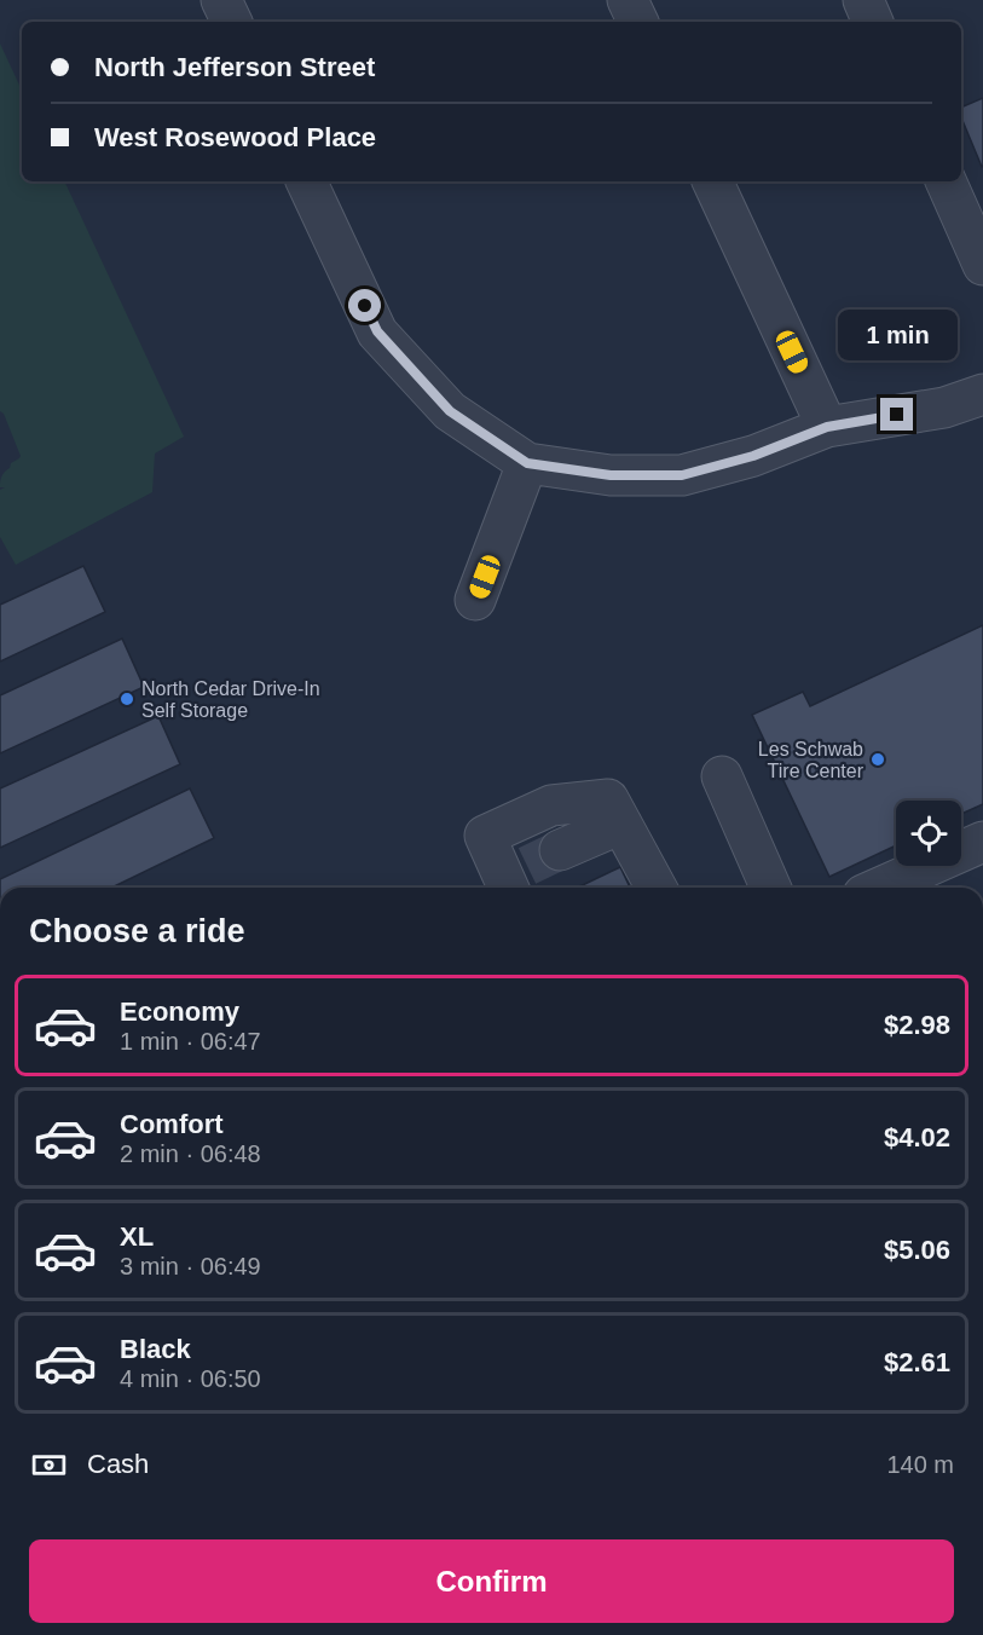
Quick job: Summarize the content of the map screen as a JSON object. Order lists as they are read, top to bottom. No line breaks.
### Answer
{"places":["North Cedar Drive-In Self Storage","Les Schwab Tire Center"],"page":{"banner":["North Jefferson Street","West Rosewood Place"],"bubble":"1 min","heading":"Choose a ride","list":[{"name":"Economy","note":"1 min · 06:47","value":"$2.98"},{"name":"Comfort","note":"2 min · 06:48","value":"$4.02"},{"name":"XL","note":"3 min · 06:49","value":"$5.06"},{"name":"Black","note":"4 min · 06:50","value":"$2.61"}],"pay":["Cash","140 m"],"buttons":"Confirm"}}
